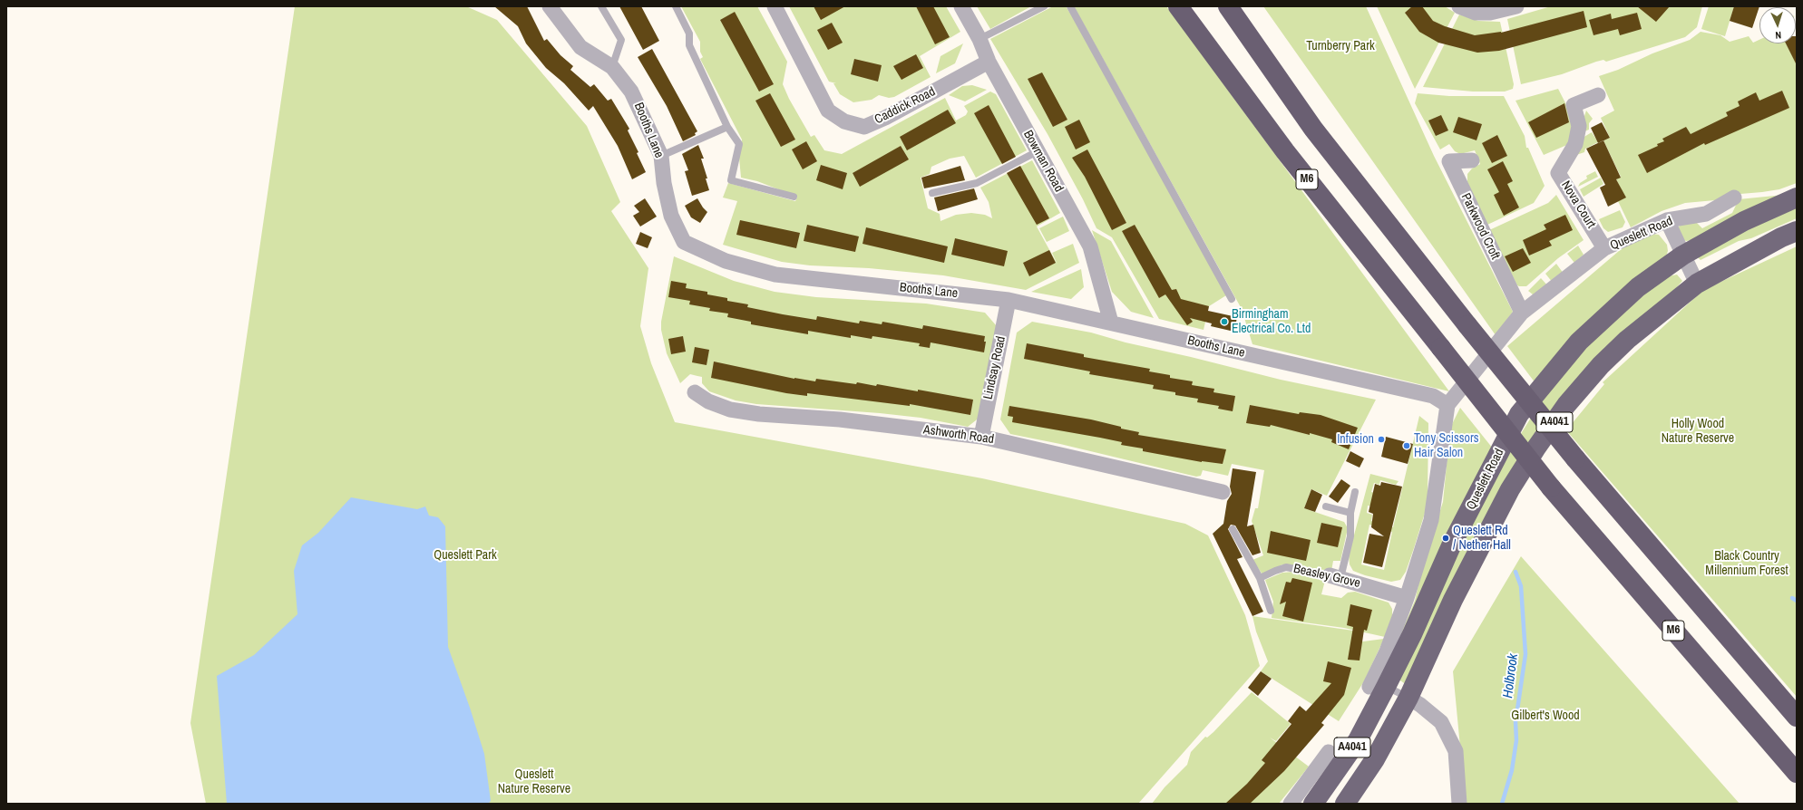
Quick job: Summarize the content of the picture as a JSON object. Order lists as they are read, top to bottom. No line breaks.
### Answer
{"streets":{"highway":["M6","Queslett Road","A4041"],"street":["Caddick Road","Booths Lane","Bowman Road","Nova Court","Parkwood Croft","Lindsay Road","Ashworth Road","Beasley Grove"]},"crossings":[["Caddick Road","Bowman Road"],["Booths Lane","Bowman Road"],["Booths Lane","Queslett Road"],["Booths Lane","Lindsay Road"],["Nova Court","Queslett Road"],["Parkwood Croft","Queslett Road"],["Queslett Road","Beasley Grove"],["Lindsay Road","Ashworth Road"]],"water":["Holbrook"],"parks":["Turnberry Park","Holly Wood Nature Reserve","Queslett Park","Black Country Millennium Forest","Gilbert's Wood","Queslett Nature Reserve"],"places":["Birmingham Electrical Co. Ltd","Infusion","Tony Scissors Hair Salon","Queslett Rd / Nether Hall"],"north":"bottom"}
